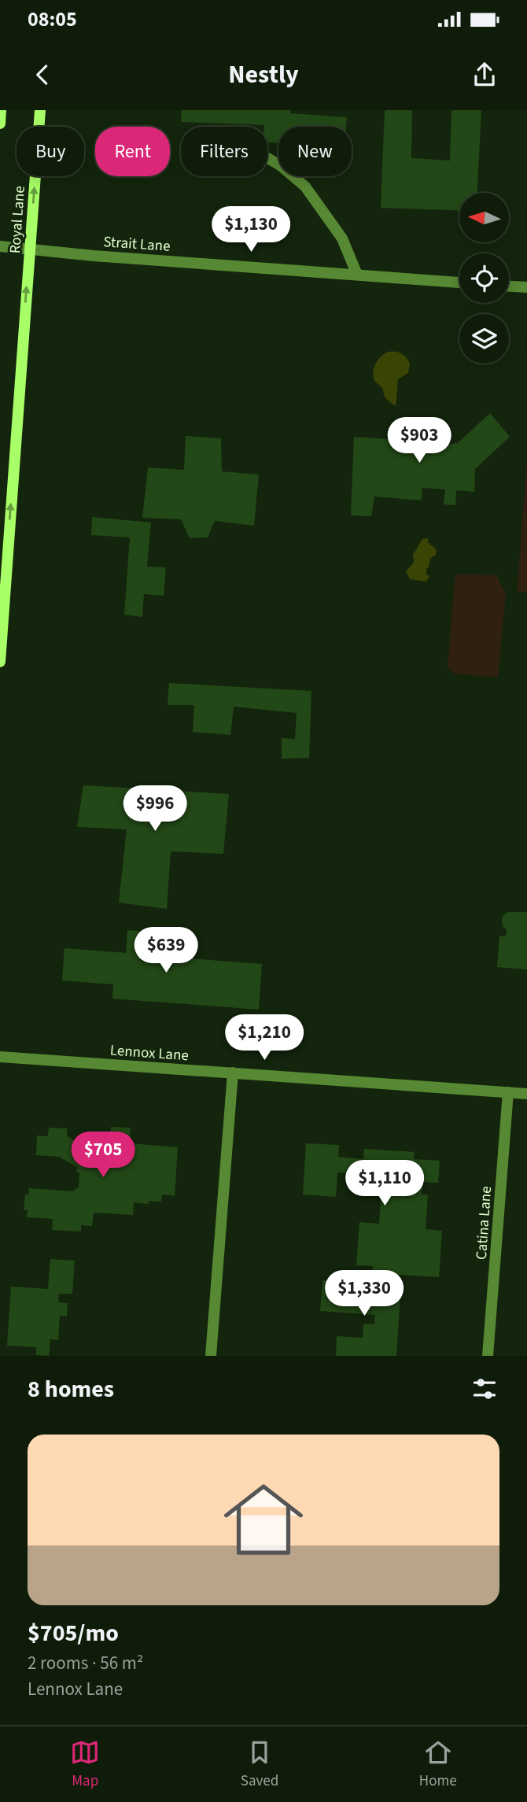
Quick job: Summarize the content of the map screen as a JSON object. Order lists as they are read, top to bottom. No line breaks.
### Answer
{"streets":{"main road":["Royal Lane"],"street":["Strait Lane","Lennox Lane","Catina Lane"]},"crossings":[["Royal Lane","Strait Lane"],["Lennox Lane","Catina Lane"]],"one_way":["Royal Lane"],"north":"left","page":{"status":"08:05","header":"Nestly","chip":["Buy","Rent","Filters","New"],"price":["$1,130","$903","$996","$639","$1,210","$705","$1,110","$1,330"],"heading":"8 homes","list":[{"name":"$705/mo","note":"2 rooms · 56 m² · Lennox Lane"}],"tabs":["Map","Saved","Home"]}}
